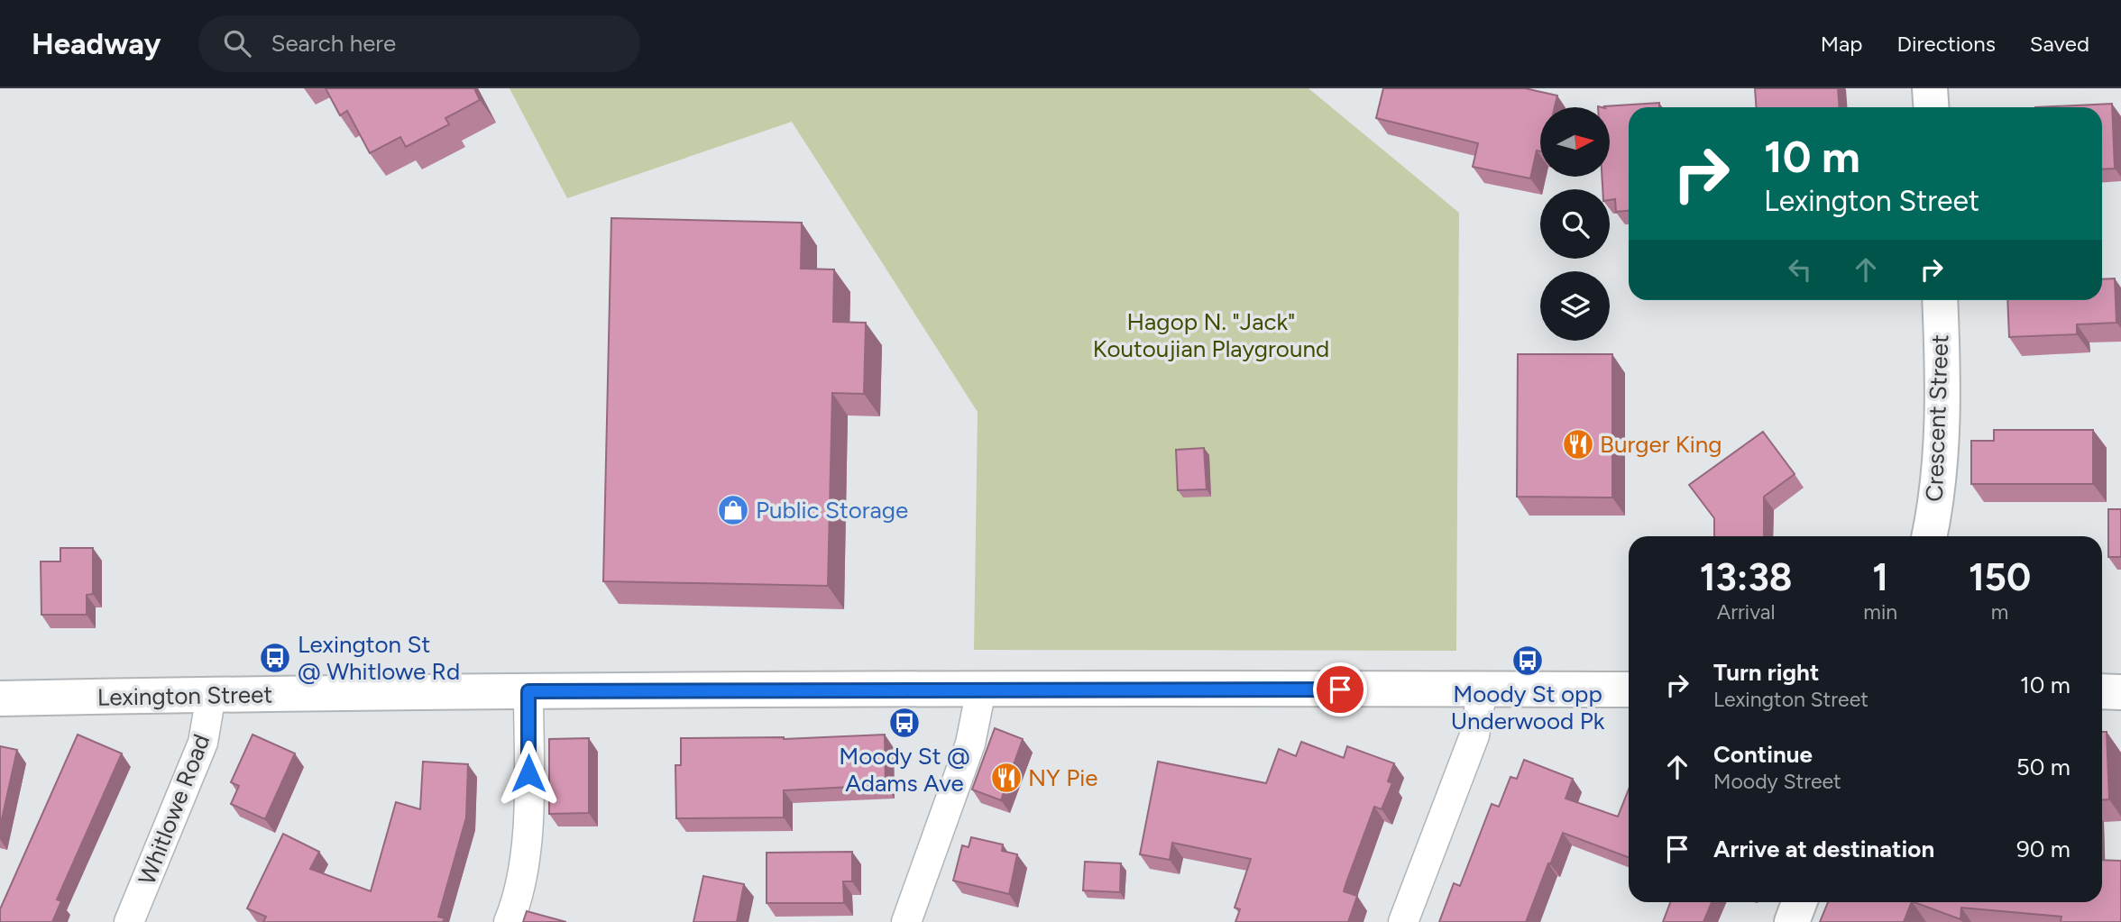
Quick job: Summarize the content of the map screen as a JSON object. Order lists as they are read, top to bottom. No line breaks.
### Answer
{"streets":{"main road":["Crescent Street","Lexington Street"],"street":["Whitlowe Road"]},"crossings":[["Lexington Street","Whitlowe Road"]],"parks":["Hagop N. \"Jack\" Koutoujian Playground"],"places":{"restaurant":["Burger King","NY Pie"],"shop":["Public Storage"],"bus stop":["Lexington St @ Whitlowe Rd","Moody St opp Underwood Pk","Moody St @ Adams Ave"]},"north":"right","page":{"header":"Headway","search":"Search here","nav":["Map","Directions","Saved"],"turn":["10 m","Lexington Street"],"eta":["13:38","Arrival","1","min","150","m"],"list":[{"name":"Turn right","note":"Lexington Street","value":"10 m"},{"name":"Continue","note":"Moody Street","value":"50 m"},{"name":"Arrive at destination","value":"90 m"}]}}
